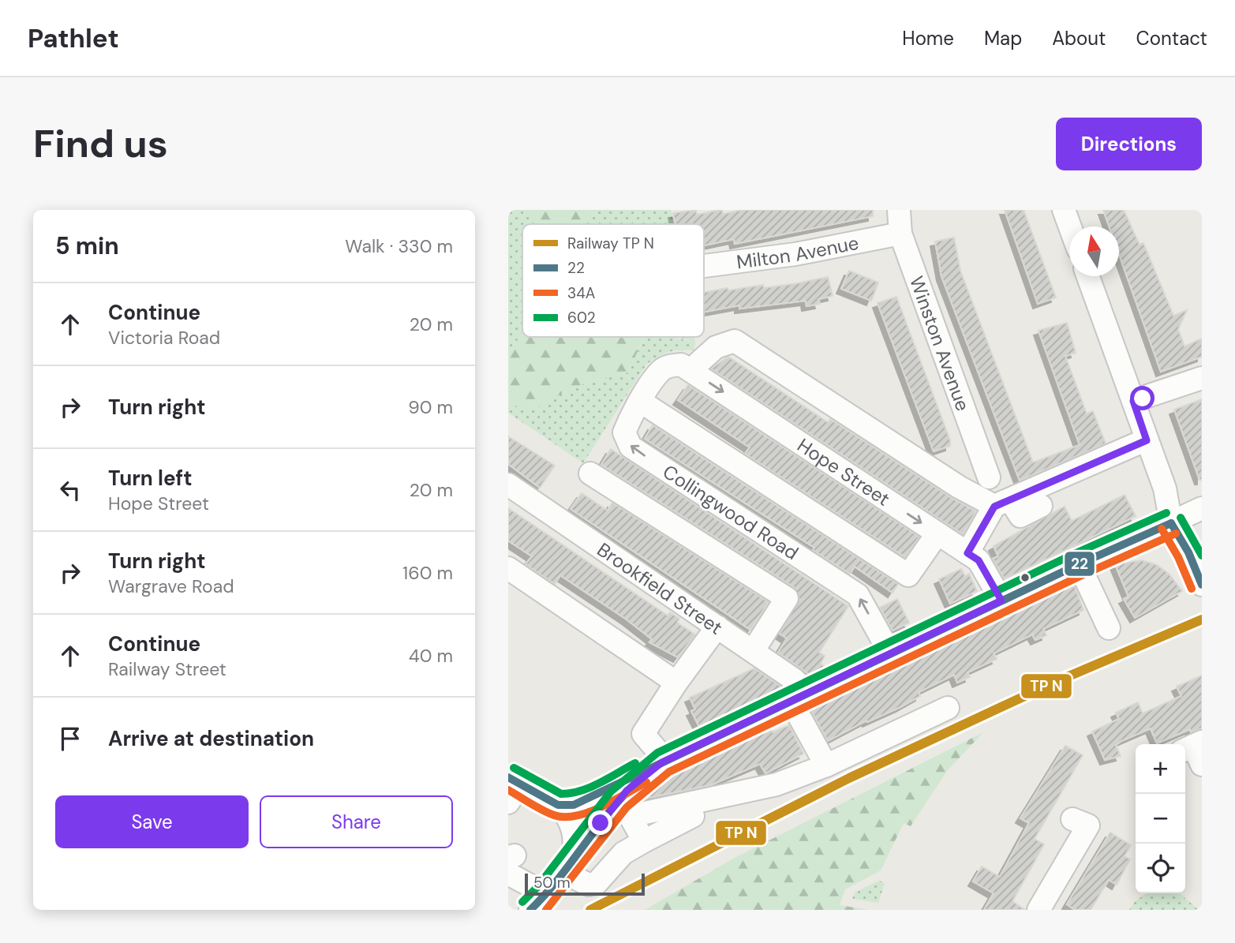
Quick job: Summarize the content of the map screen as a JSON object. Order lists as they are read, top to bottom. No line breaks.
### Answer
{"streets":{"street":["Milton Avenue","Winston Avenue","Hope Street","Collingwood Road","Brookfield Street"]},"crossings":[["Milton Avenue","Winston Avenue"],["Hope Street","Collingwood Road"]],"one_way":["Hope Street"],"lines":["transit line 602","transit line 22","transit line 34A"],"legend":["Railway TP N","22","34A","602"],"scale_bar":"50 m","north":"top","page":{"header":"Pathlet","nav":["Home","Map","About","Contact"],"buttons":["Directions",["Save","Share"]],"title":"Find us","heading":["5 min","Walk · 330 m"],"list":[["Continue","Victoria Road","20 m"],["Turn right","90 m"],["Turn left","Hope Street","20 m"],["Turn right","Wargrave Road","160 m"],["Continue","Railway Street","40 m"],"Arrive at destination"],"map_buttons":["+","−"],"scale":"50 m"}}
